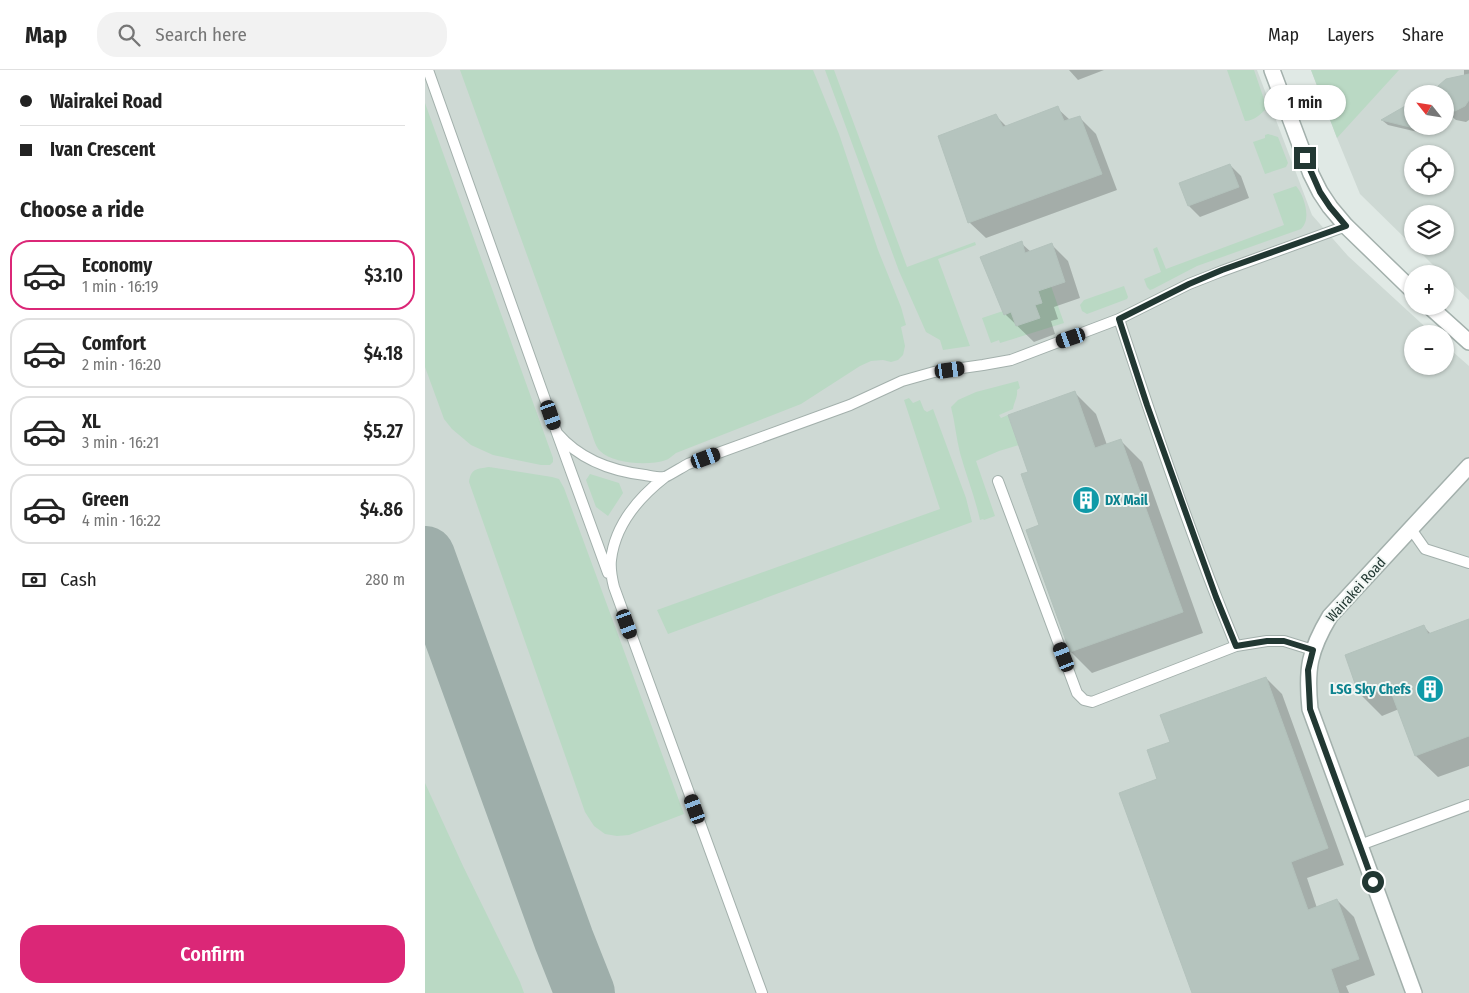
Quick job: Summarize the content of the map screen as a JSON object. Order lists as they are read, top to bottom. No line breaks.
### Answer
{"streets":{"street":["Wairakei Road"]},"places":{"building":["DX Mail","LSG Sky Chefs"]},"north":"top left","page":{"header":"Map","search":"Search here","nav":["Map","Layers","Share"],"banner":["Wairakei Road","Ivan Crescent"],"map_buttons":["+","−"],"bubble":"1 min","heading":"Choose a ride","list":[{"name":"Economy","note":"1 min · 16:19","value":"$3.10"},{"name":"Comfort","note":"2 min · 16:20","value":"$4.18"},{"name":"XL","note":"3 min · 16:21","value":"$5.27"},{"name":"Green","note":"4 min · 16:22","value":"$4.86"}],"pay":["Cash","280 m"],"buttons":"Confirm"}}
